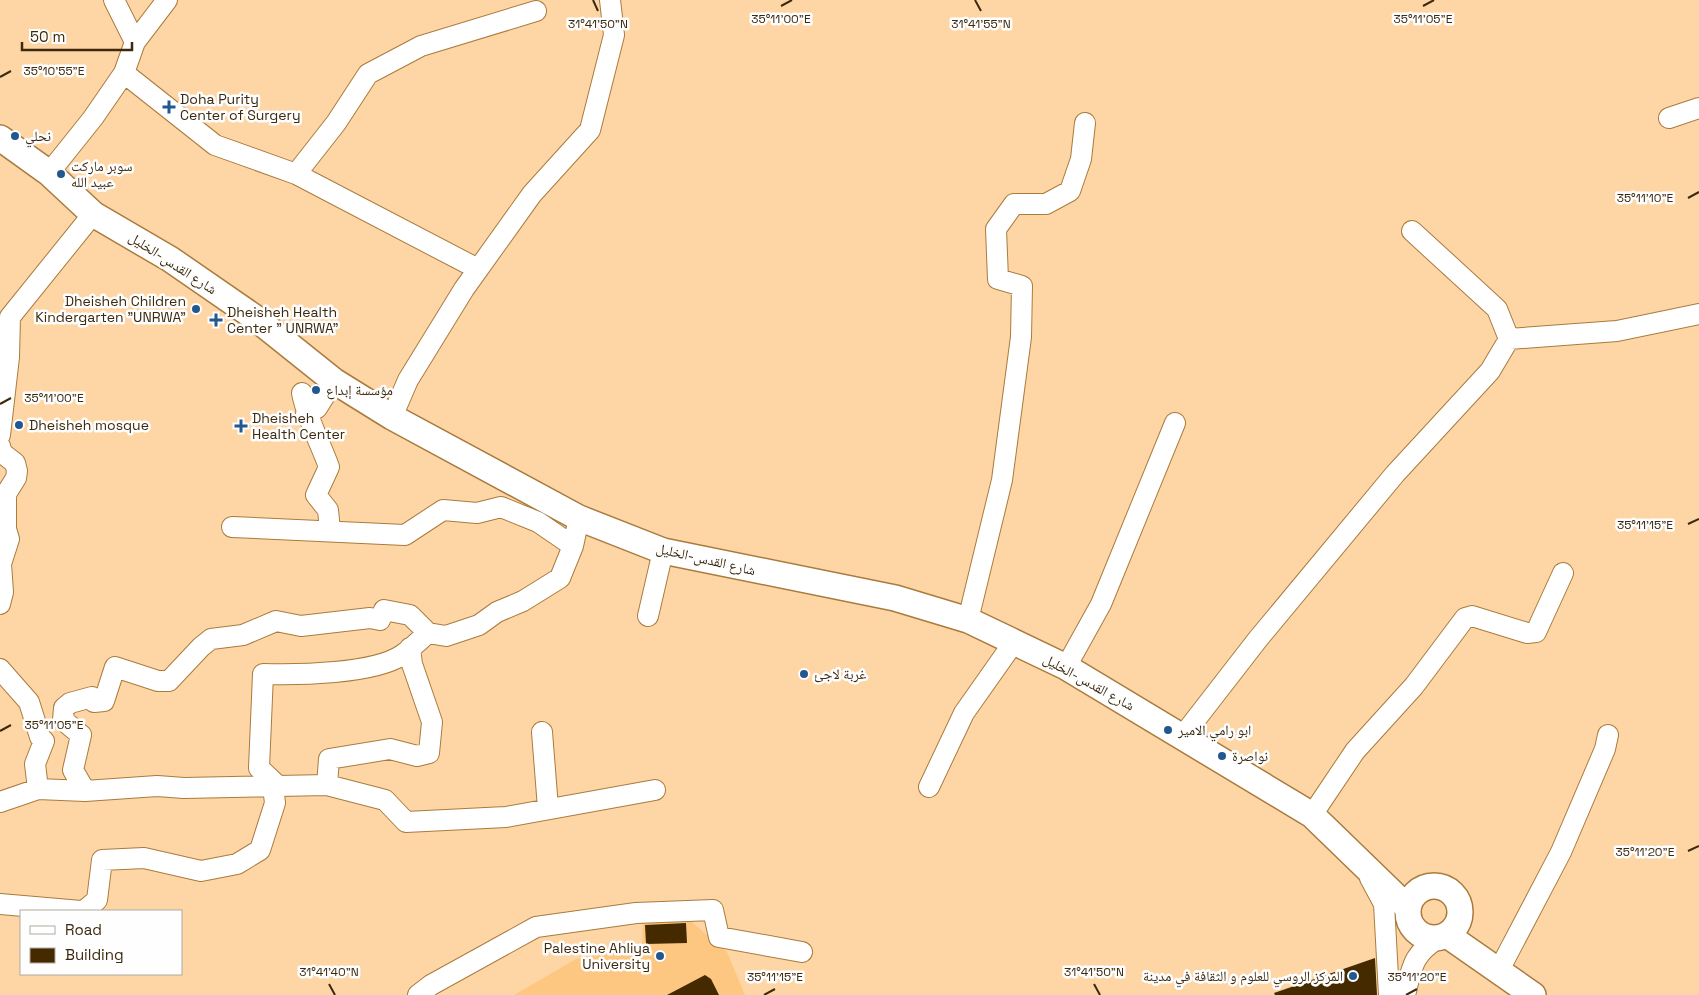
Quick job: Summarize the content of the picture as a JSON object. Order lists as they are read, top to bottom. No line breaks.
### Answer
{"streets":{"main road":["شارع القدس-الخليل"]},"places":{"health":["Doha Purity Center of Surgery","Dheisheh Health Center \" UNRWA\"","Dheisheh Health Center"],"other":["نحلي","سوبر ماركت عبيد الله","Dheisheh Children Kindergarten \"UNRWA\"","مؤسسة إبداع","Dheisheh mosque","غربة لاجئ","ابو رامي الامير","نواصرة","Palestine Ahliya University","المركز الروسي للعلوم و الثقافة في مدينة"]},"legend":["Road","Building"],"scale_bar":"50 m","coordinates":["35°11'00\"E","35°11'05\"E","31°41'50\"N","31°41'55\"N","35°10'55\"E","35°11'10\"E","35°11'15\"E","35°11'20\"E","31°41'40\"N"]}
